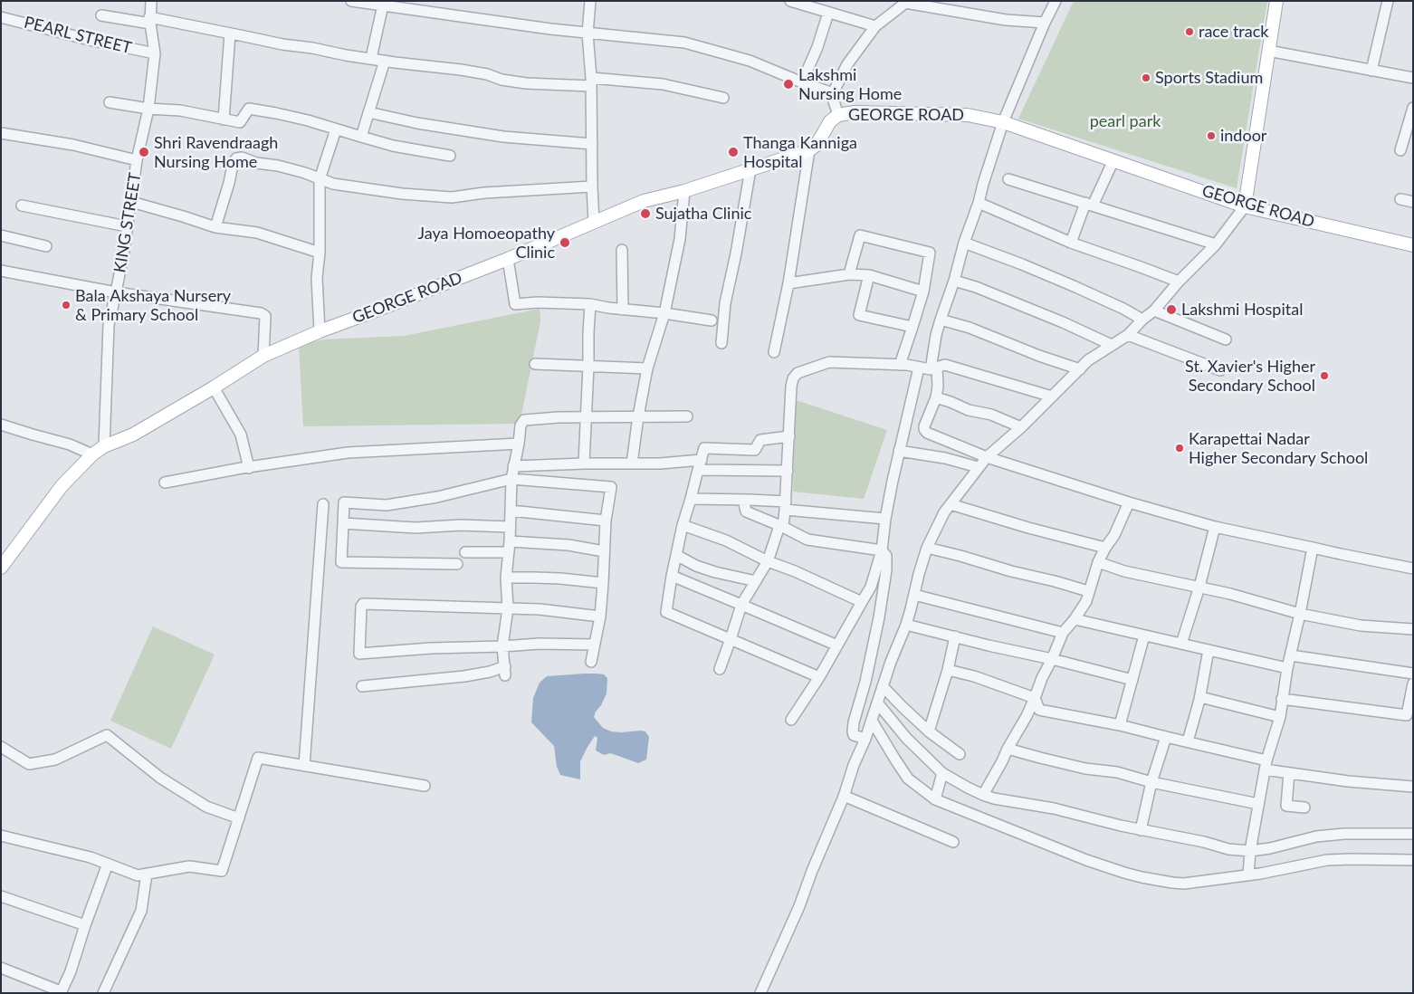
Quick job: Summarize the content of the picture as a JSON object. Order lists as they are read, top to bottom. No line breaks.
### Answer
{"streets":{"main road":["GEORGE ROAD"],"street":["PEARL STREET","KING STREET"]},"crossings":[["PEARL STREET","KING STREET"],["GEORGE ROAD","KING STREET"]],"parks":["pearl park"],"places":["race track","Sports Stadium","Lakshmi Nursing Home","indoor","Shri Ravendraagh Nursing Home","Thanga Kanniga Hospital","Sujatha Clinic","Jaya Homoeopathy Clinic","Bala Akshaya Nursery & Primary School","Lakshmi Hospital","St. Xavier's Higher Secondary School","Karapettai Nadar Higher Secondary School"]}
